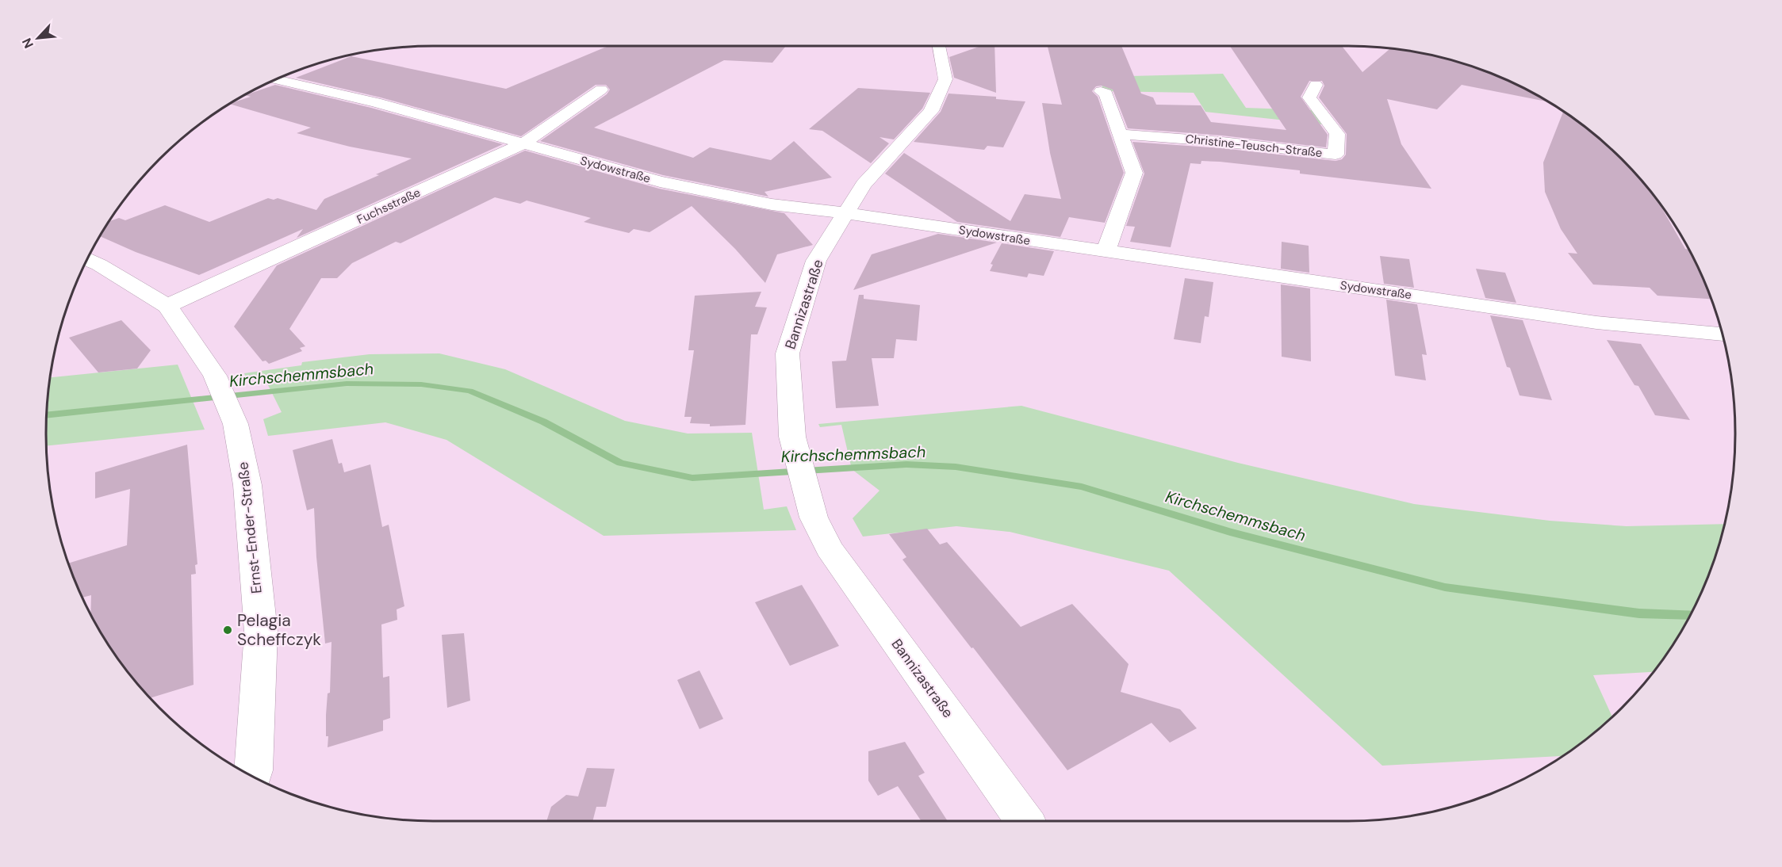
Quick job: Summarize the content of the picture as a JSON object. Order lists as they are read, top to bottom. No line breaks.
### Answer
{"streets":{"street":["Christine-Teusch-Straße","Sydowstraße","Fuchsstraße","Bannizastraße","Ernst-Ender-Straße"]},"crossings":[["Sydowstraße","Fuchsstraße"],["Sydowstraße","Bannizastraße"],["Fuchsstraße","Ernst-Ender-Straße"]],"water":["Kirchschemmsbach"],"places":["Pelagia Scheffczyk"],"north":"bottom left"}
